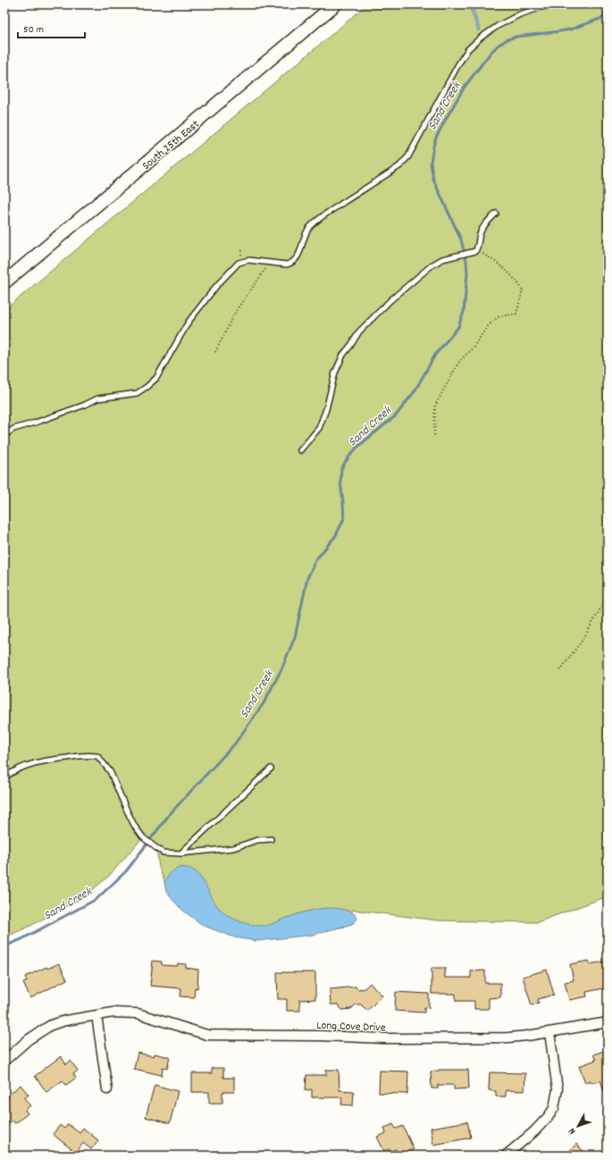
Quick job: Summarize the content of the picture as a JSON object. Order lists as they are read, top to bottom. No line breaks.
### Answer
{"streets":{"main road":["South 25th East"],"street":["Long Cove Drive"]},"water":["Sand Creek"],"scale_bar":"50 m","north":"bottom left"}
